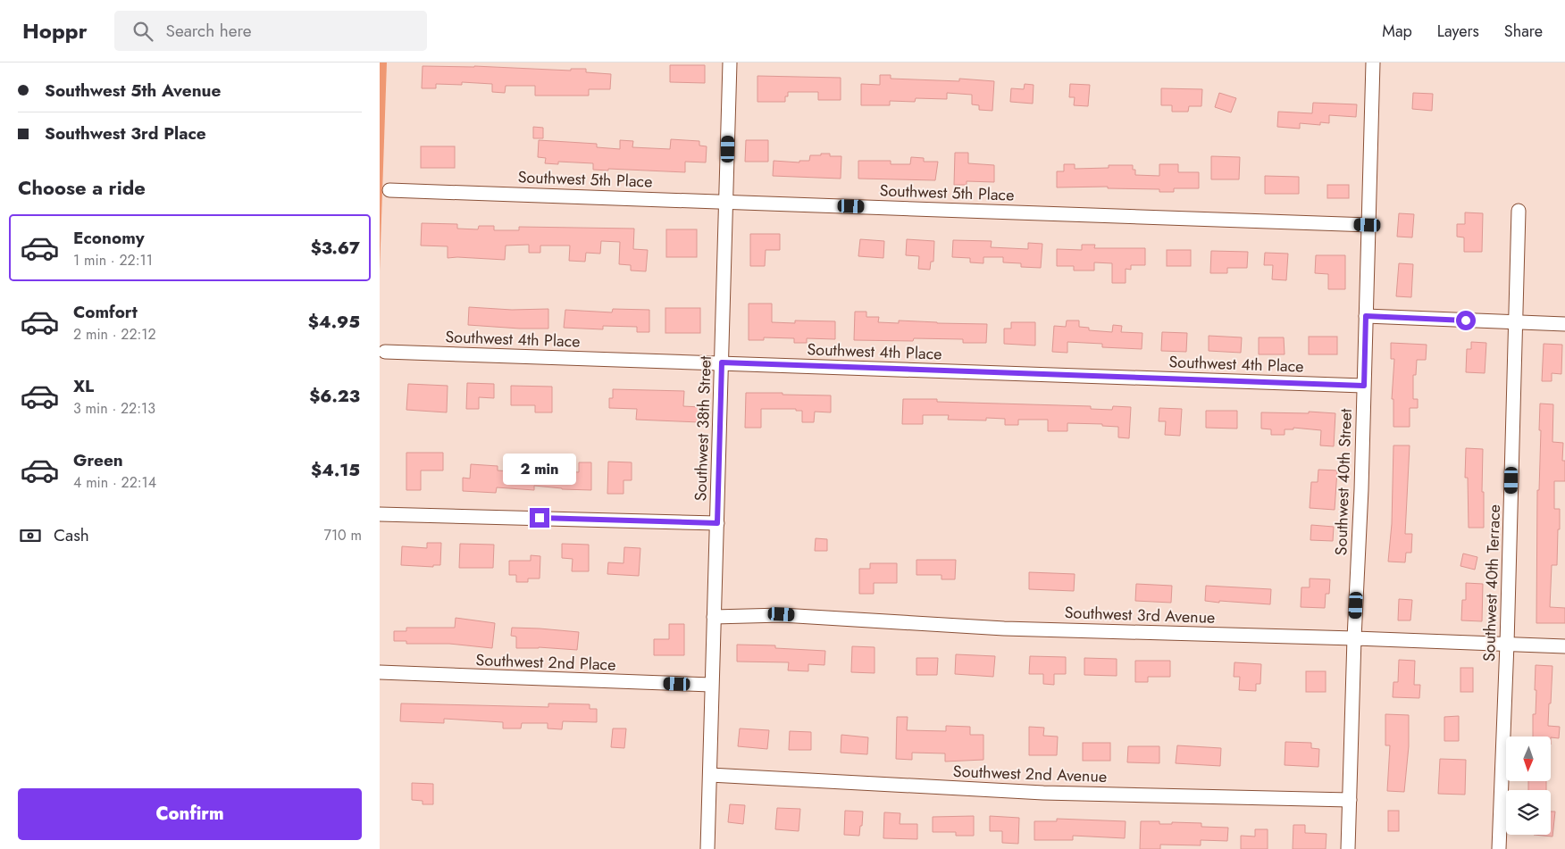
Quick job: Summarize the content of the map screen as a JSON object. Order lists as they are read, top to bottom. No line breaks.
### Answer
{"streets":{"street":["Southwest 5th Place","Southwest 4th Place","Southwest 38th Street","Southwest 40th Street","Southwest 40th Terrace","Southwest 3rd Avenue","Southwest 2nd Place","Southwest 2nd Avenue"]},"crossings":[["Southwest 5th Place","Southwest 38th Street"],["Southwest 5th Place","Southwest 40th Street"],["Southwest 4th Place","Southwest 38th Street"],["Southwest 4th Place","Southwest 40th Street"],["Southwest 38th Street","Southwest 3rd Avenue"],["Southwest 38th Street","Southwest 2nd Place"],["Southwest 38th Street","Southwest 2nd Avenue"],["Southwest 40th Street","Southwest 3rd Avenue"],["Southwest 40th Street","Southwest 2nd Avenue"],["Southwest 40th Terrace","Southwest 3rd Avenue"]],"north":"bottom","page":{"header":"Hoppr","search":"Search here","nav":["Map","Layers","Share"],"banner":["Southwest 5th Avenue","Southwest 3rd Place"],"heading":"Choose a ride","list":[{"name":"Economy","note":"1 min · 22:11","value":"$3.67"},{"name":"Comfort","note":"2 min · 22:12","value":"$4.95"},{"name":"XL","note":"3 min · 22:13","value":"$6.23"},{"name":"Green","note":"4 min · 22:14","value":"$4.15"}],"bubble":"2 min","pay":["Cash","710 m"],"buttons":"Confirm"}}
